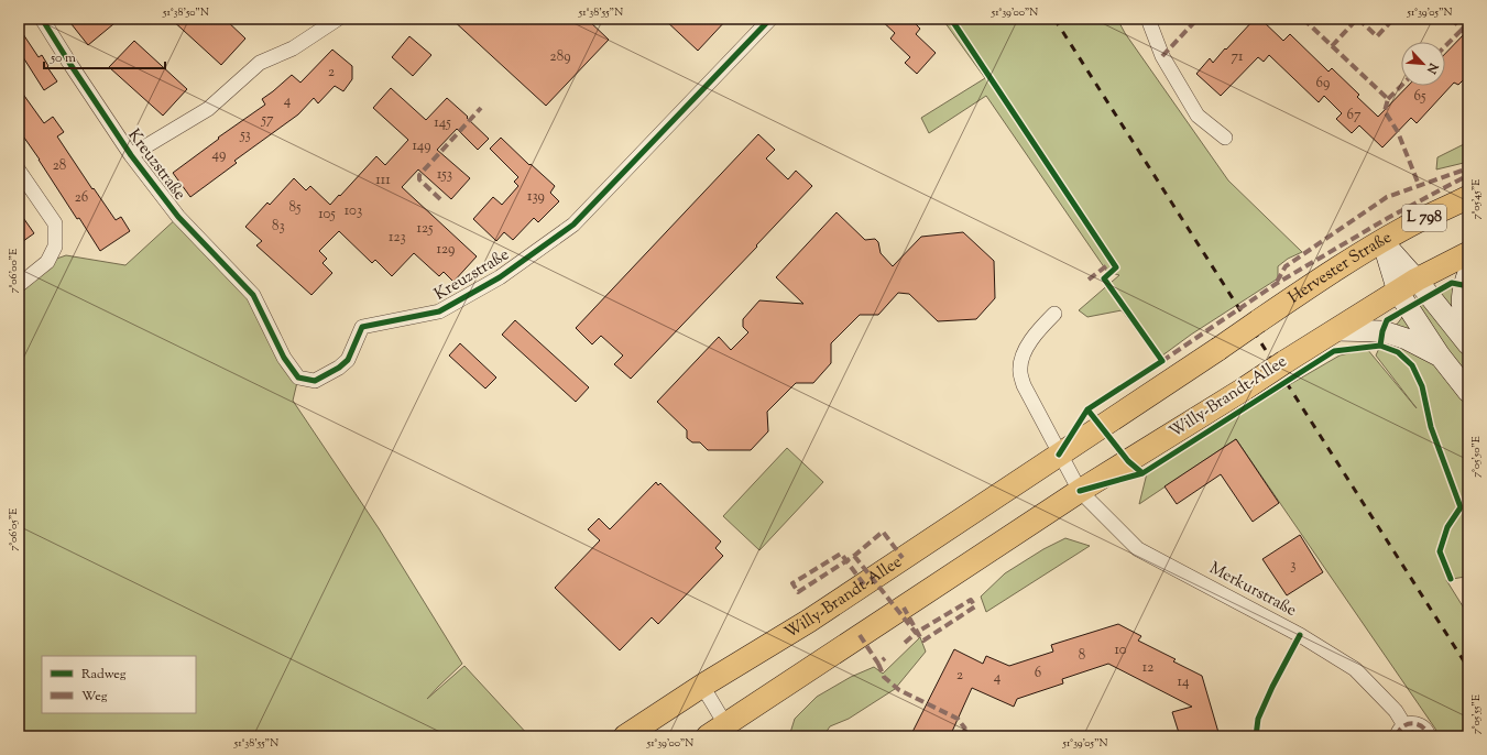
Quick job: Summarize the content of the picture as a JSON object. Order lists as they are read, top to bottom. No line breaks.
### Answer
{"streets":{"main road":["L 798","Hervester Straße","Willy-Brandt-Allee"],"street":["Kreuzstraße","Merkurstraße"]},"crossings":[["L 798","Hervester Straße"],["L 798","Willy-Brandt-Allee"],["Hervester Straße","Willy-Brandt-Allee"],["Willy-Brandt-Allee","Merkurstraße"]],"house_numbers":["289","71","2","69","65","4","67","57","145","53","149","49","28","153","111","139","26","85","103","105","83","125","123","129","3","10","8","12","6","2","4","14"],"legend":["Radweg","Weg"],"scale_bar":"50 m","north":"bottom right","coordinates":["51°38'50\"N","51°38'55\"N","51°39'00\"N","51°39'05\"N","7°05'45\"E","7°06'00\"E","7°05'50\"E","7°06'05\"E","7°05'55\"E"]}
